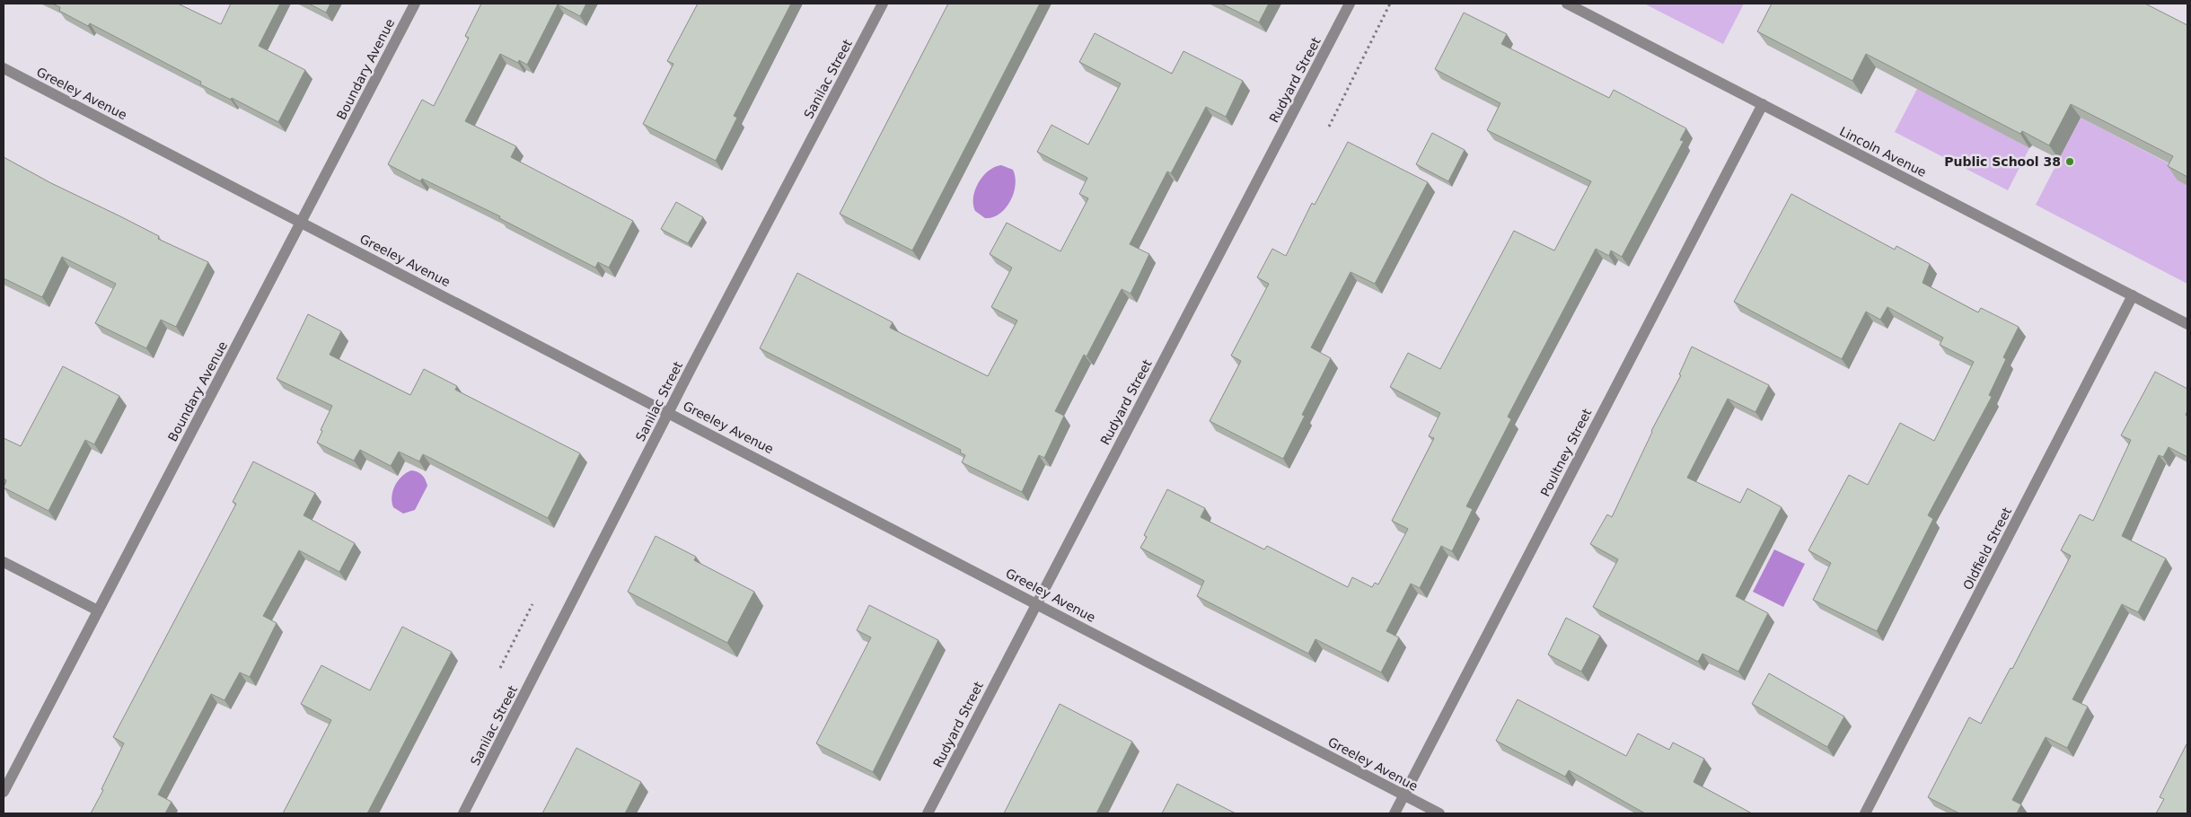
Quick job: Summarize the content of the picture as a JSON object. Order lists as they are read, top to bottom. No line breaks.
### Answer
{"streets":{"street":["Boundary Avenue","Sanilac Street","Rudyard Street","Greeley Avenue","Lincoln Avenue","Poultney Street","Oldfield Street"]},"crossings":[["Boundary Avenue","Greeley Avenue"],["Sanilac Street","Greeley Avenue"],["Rudyard Street","Greeley Avenue"],["Greeley Avenue","Poultney Street"],["Lincoln Avenue","Poultney Street"],["Lincoln Avenue","Oldfield Street"]],"places":["Public School 38"]}
